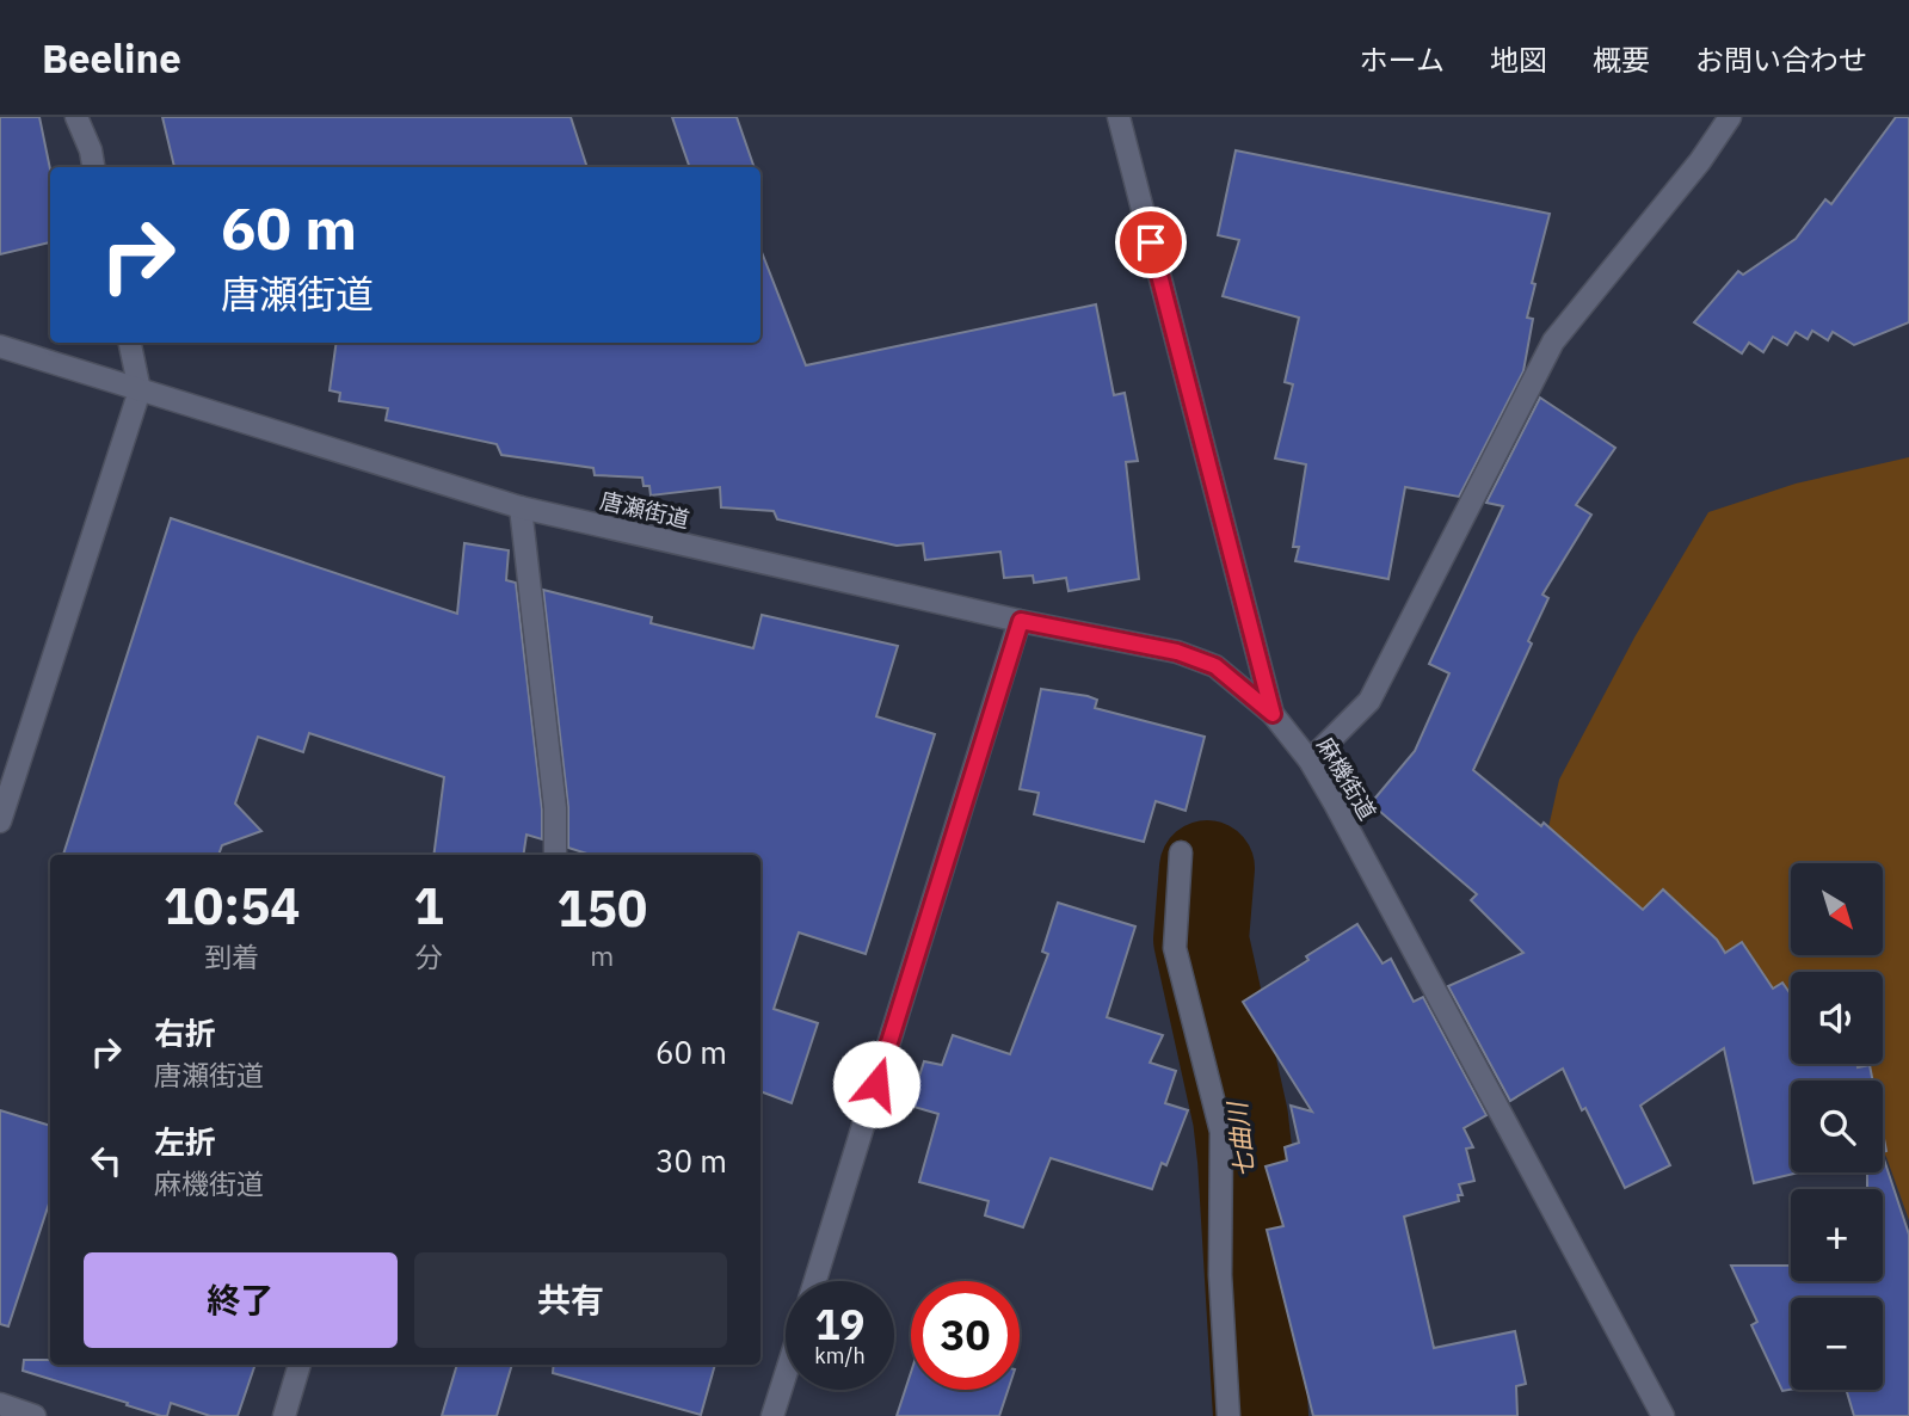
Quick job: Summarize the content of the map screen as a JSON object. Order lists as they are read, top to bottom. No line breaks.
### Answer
{"streets":{"street":["唐瀬街道","麻機街道"]},"crossings":[["唐瀬街道","麻機街道"]],"water":["七曲川"],"north":"bottom right","page":{"header":"Beeline","nav":["ホーム","地図","概要","お問い合わせ"],"turn":["60 m","唐瀬街道"],"eta":["10:54","到着","1","分","150","m"],"map_buttons":["+","−"],"list":[{"name":"右折","note":"唐瀬街道","value":"60 m"},{"name":"左折","note":"麻機街道","value":"30 m"}],"buttons":["終了","共有"],"speed":"19 km/h","limit":"30"}}
